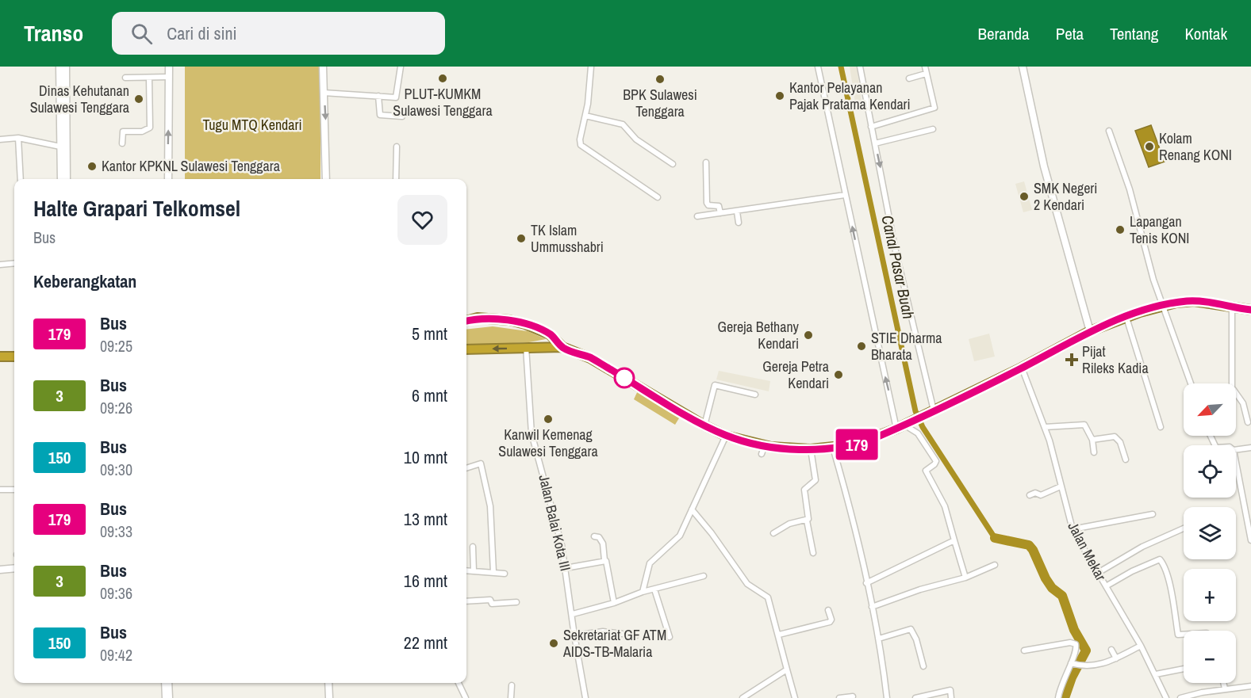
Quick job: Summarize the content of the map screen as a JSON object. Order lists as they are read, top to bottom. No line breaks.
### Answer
{"streets":{"street":["Jalan Balai Kota III","Jalan Mekar"]},"water":["Canal Pasar Buah"],"parks":["Tugu MTQ Kendari"],"places":{"other":["PLUT-KUMKM Sulawesi Tenggara","BPK Sulawesi Tenggara","Kantor Pelayanan Pajak Pratama Kendari","Dinas Kehutanan Sulawesi Tenggara","Kolam Renang KONI","Kantor KPKNL Sulawesi Tenggara","SMK Negeri 2 Kendari","Lapangan Tenis KONI","TK Islam Ummusshabri","Gereja Bethany Kendari","STIE Dharma Bharata","Gereja Petra Kendari","Kanwil Kemenag Sulawesi Tenggara","Sekretariat GF ATM AIDS-TB-Malaria"],"health":["Pijat Rileks Kadia"]},"lines":["bus line 179"],"north":"bottom left","page":{"header":"Transo","search":"Cari di sini","nav":["Beranda","Peta","Tentang","Kontak"],"on_map":"179","heading":[["Halte Grapari Telkomsel","Bus"],"Keberangkatan"],"list":[{"mark":"179","name":"Bus","note":"09:25","value":"5 mnt"},{"mark":"3","name":"Bus","note":"09:26","value":"6 mnt"},{"mark":"150","name":"Bus","note":"09:30","value":"10 mnt"},{"mark":"179","name":"Bus","note":"09:33","value":"13 mnt"},{"mark":"3","name":"Bus","note":"09:36","value":"16 mnt"},{"mark":"150","name":"Bus","note":"09:42","value":"22 mnt"}],"map_buttons":["+","−"]}}
